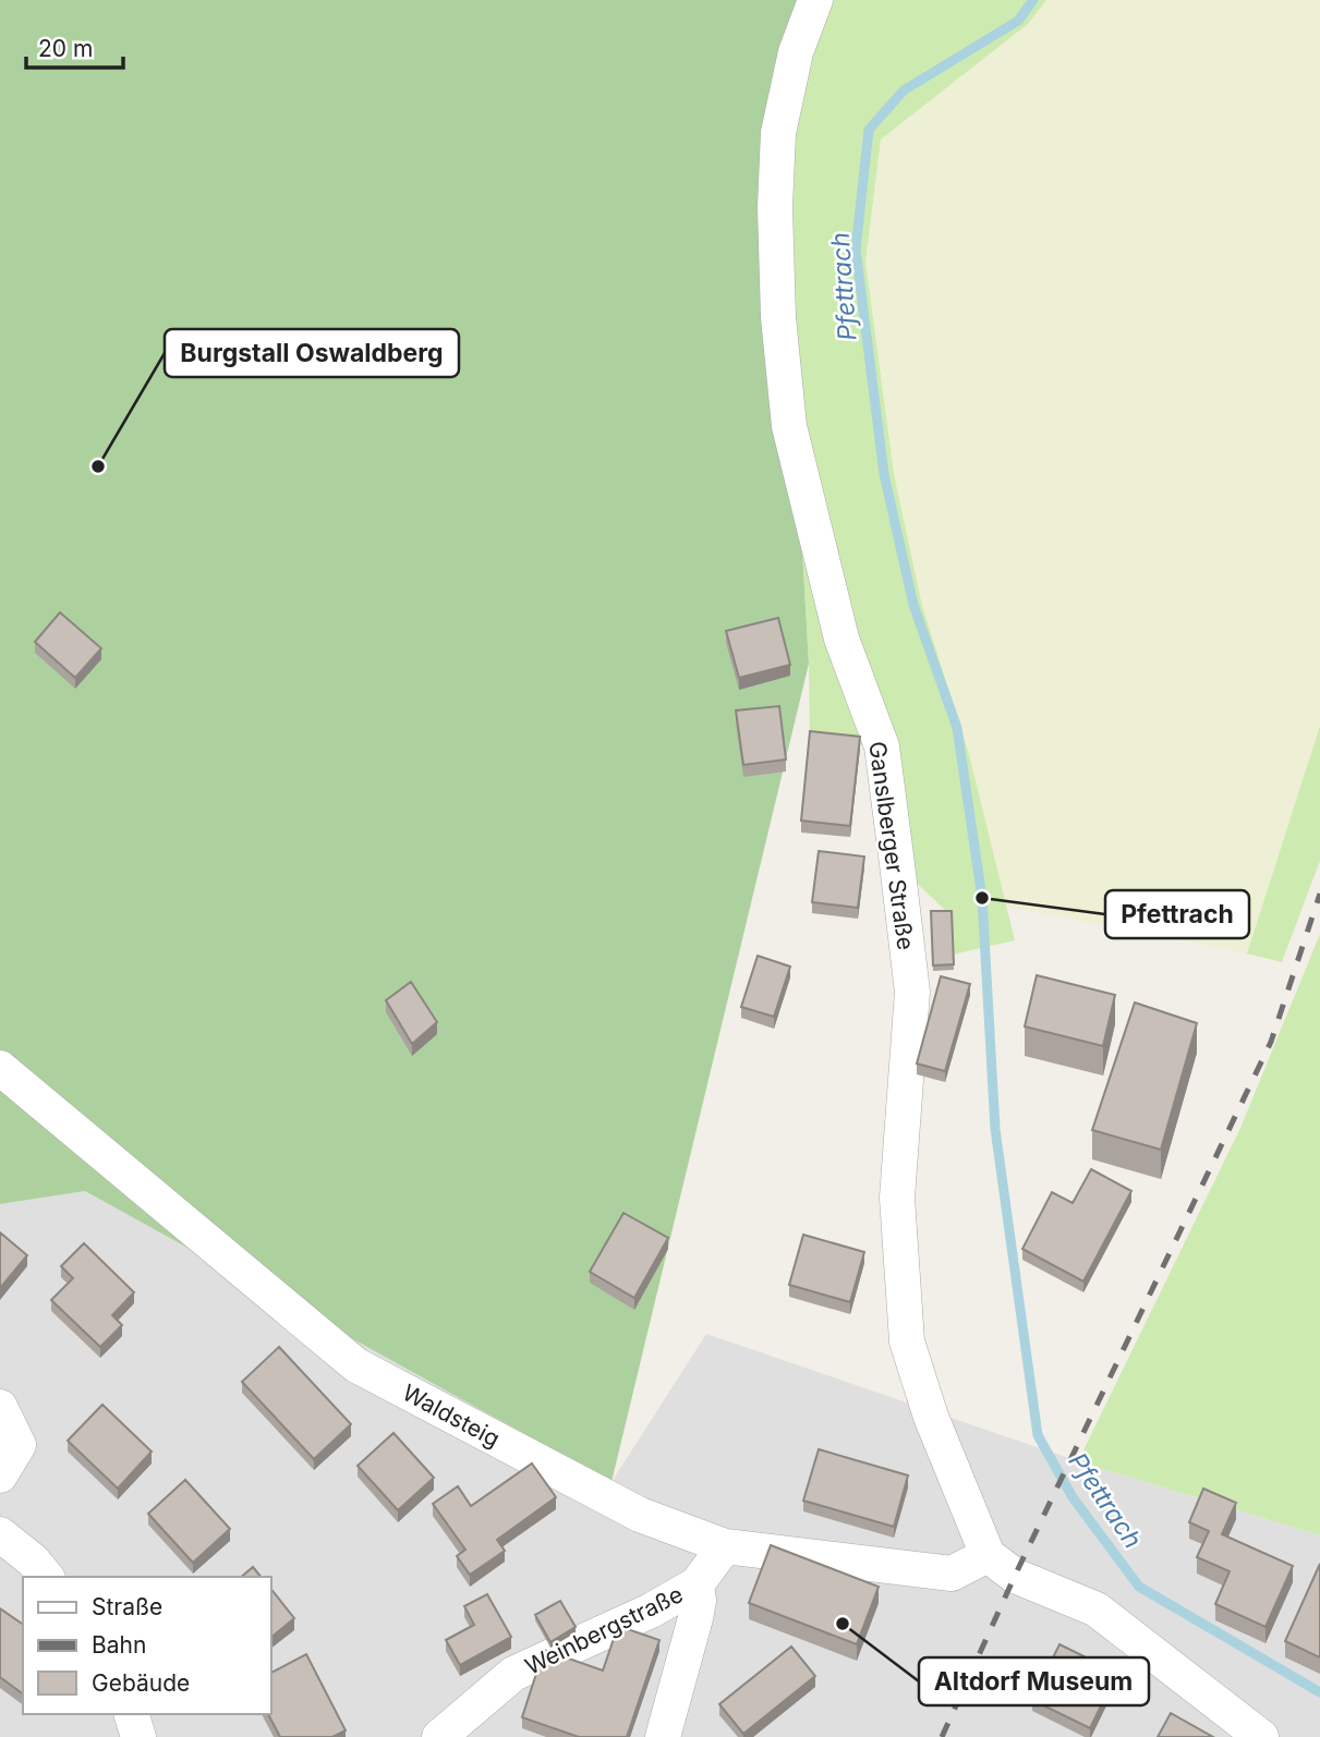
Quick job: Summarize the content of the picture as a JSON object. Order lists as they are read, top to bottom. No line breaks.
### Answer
{"streets":{"street":["Ganslberger Straße","Waldsteig","Weinbergstraße"]},"crossings":[["Ganslberger Straße","Waldsteig"],["Waldsteig","Weinbergstraße"]],"water":["Pfettrach"],"places":["Burgstall Oswaldberg","Pfettrach","Altdorf Museum"],"legend":["Straße","Bahn","Gebäude"],"scale_bar":"20 m"}
